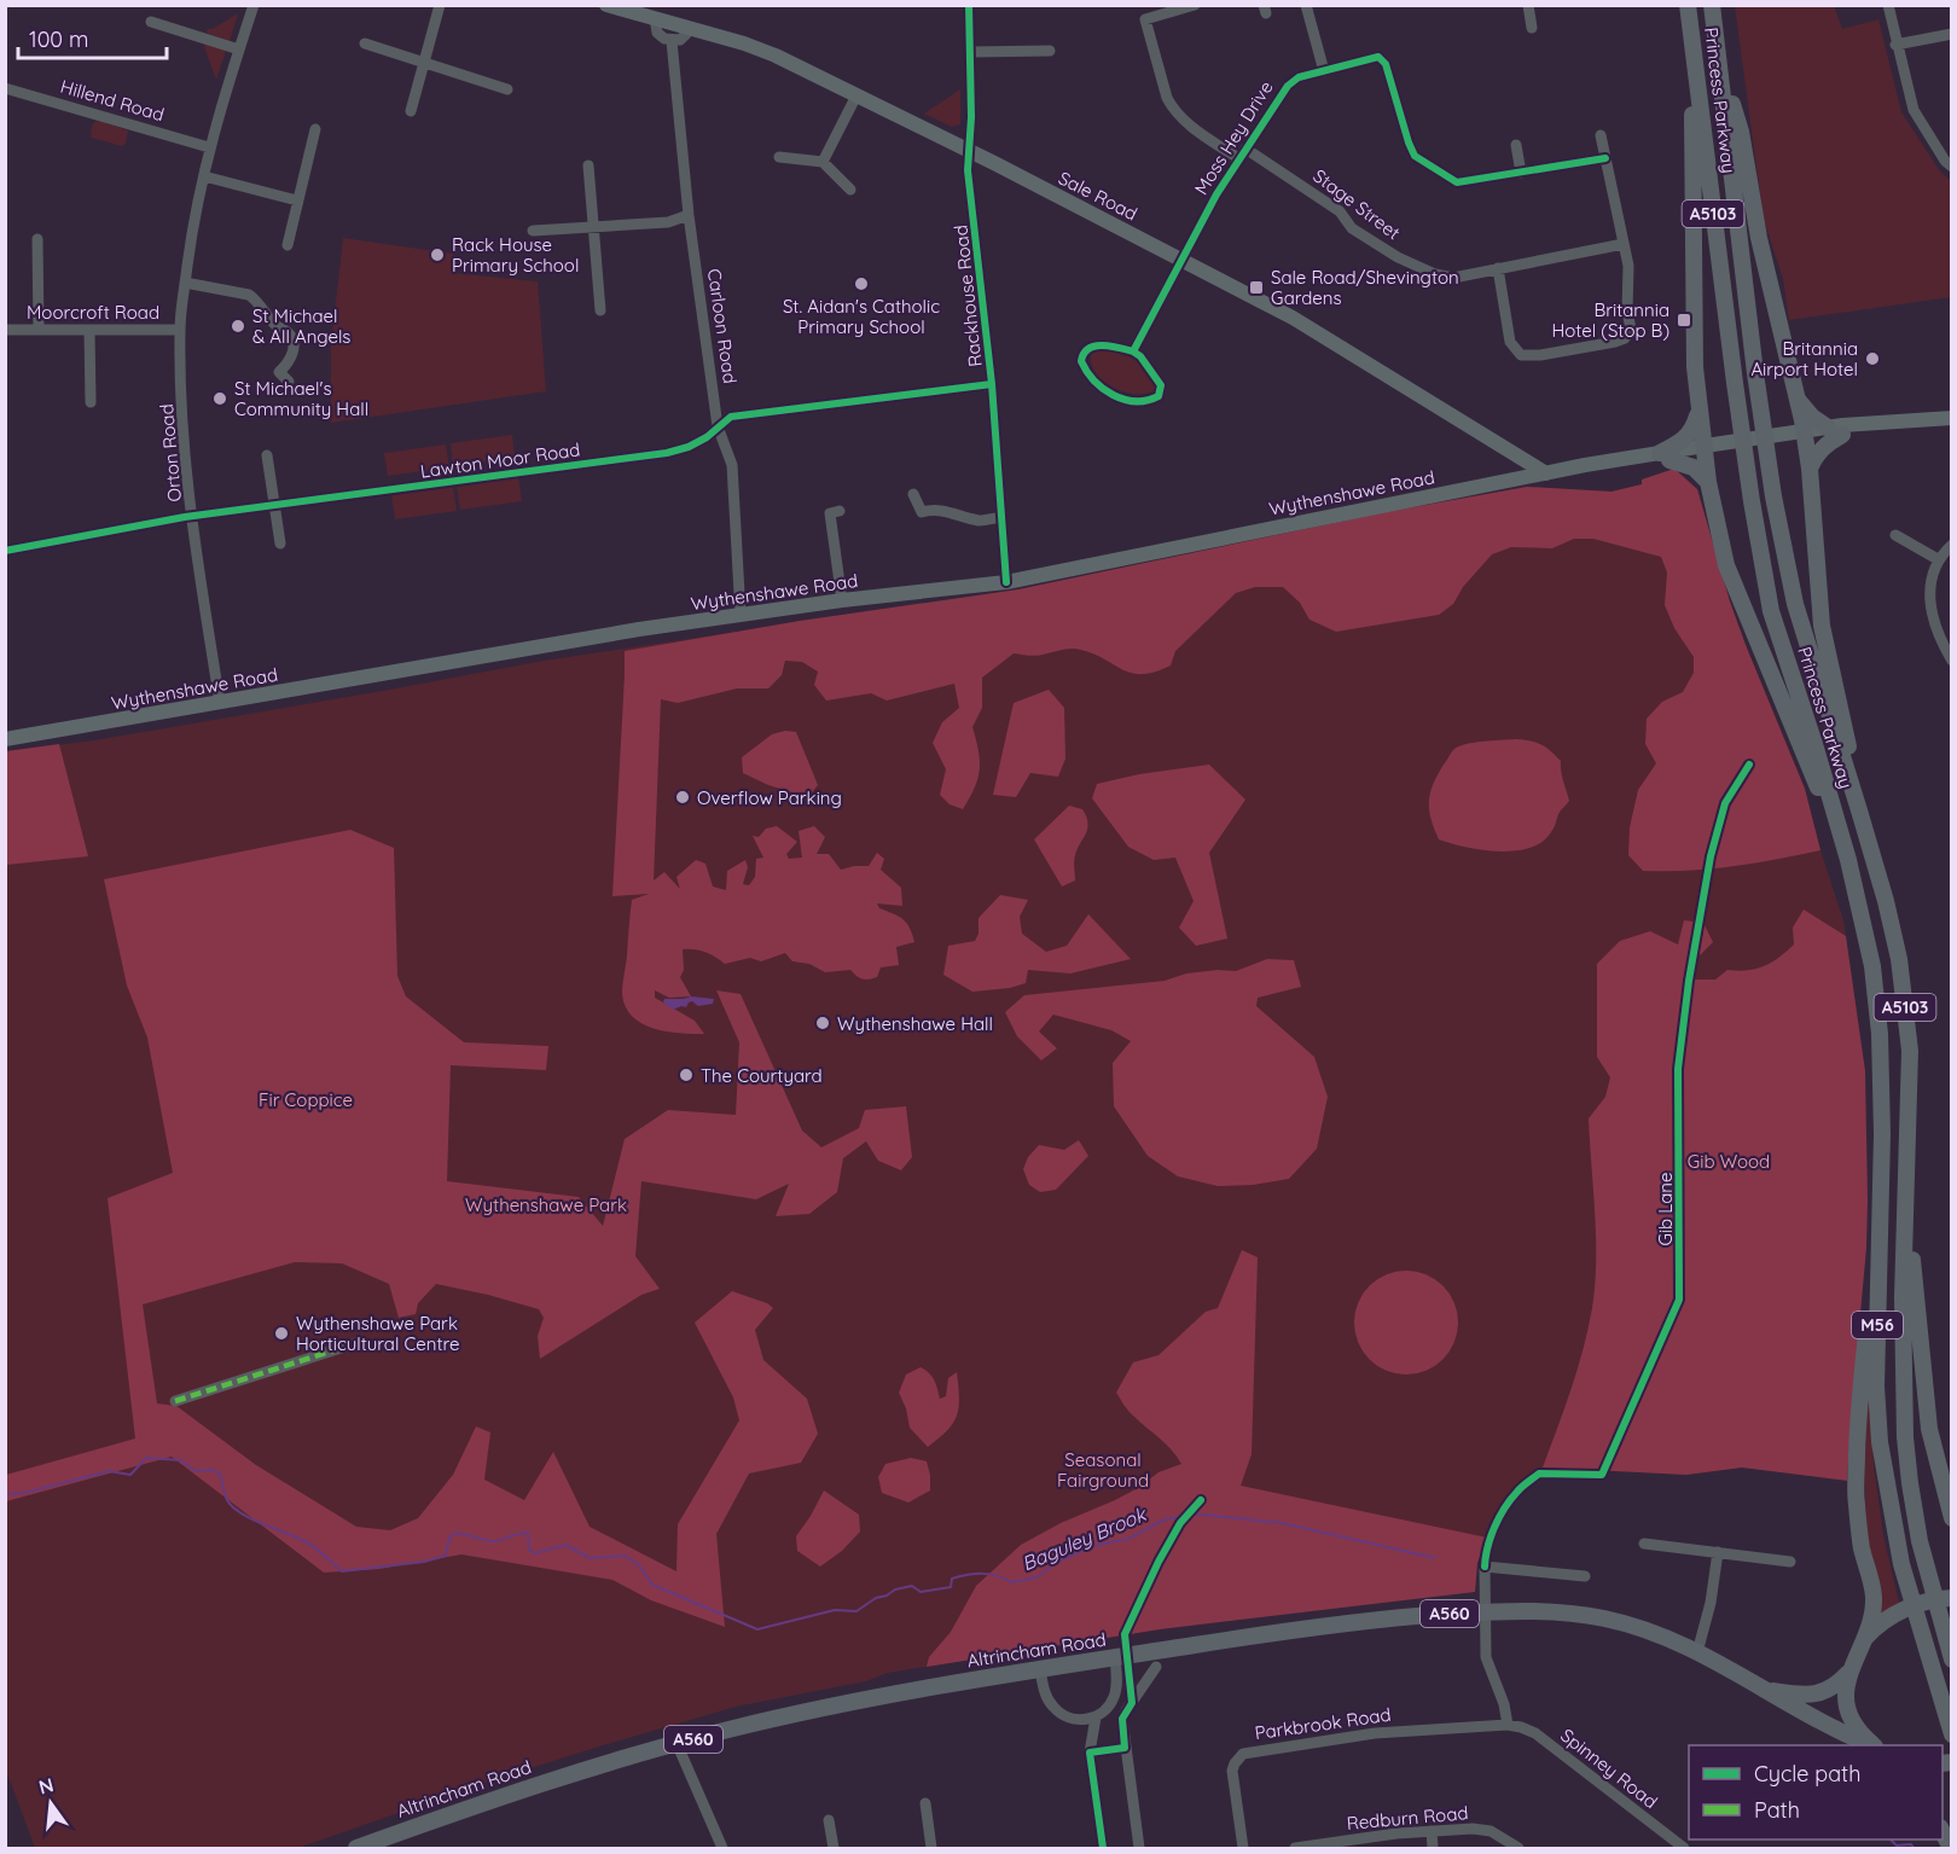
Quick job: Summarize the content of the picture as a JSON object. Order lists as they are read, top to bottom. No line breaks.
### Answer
{"streets":{"highway":["Princess Parkway","A5103","M56","A560","Altrincham Road"],"main road":["Sale Road","Wythenshawe Road"],"street":["Hillend Road","Moss Hey Drive","Stage Street","Rackhouse Road","Moorcroft Road","Carloon Road","Orton Road","Lawton Moor Road","Parkbrook Road","Spinney Road","Redburn Road"],"cycle path":["Gib Lane"]},"crossings":[["Hillend Road","Orton Road"],["Princess Parkway","A5103"],["Moss Hey Drive","Sale Road"],["Moss Hey Drive","Stage Street"],["Sale Road","Rackhouse Road"],["Sale Road","Wythenshawe Road"],["A5103","A560"],["Rackhouse Road","Lawton Moor Road"],["Rackhouse Road","Wythenshawe Road"],["Moorcroft Road","Orton Road"],["Carloon Road","Lawton Moor Road"],["Carloon Road","Wythenshawe Road"],["Orton Road","Lawton Moor Road"],["Orton Road","Wythenshawe Road"],["A560","Altrincham Road"],["Parkbrook Road","Spinney Road"]],"water":["Baguley Brook"],"parks":["Fir Coppice","Gib Wood","Wythenshawe Park","Seasonal Fairground"],"places":{"other":["Rack House Primary School","St. Aidan's Catholic Primary School","St Michael & All Angels","Britannia Airport Hotel","St Michael's Community Hall","Overflow Parking","Wythenshawe Hall","The Courtyard","Wythenshawe Park Horticultural Centre"],"transit":["Sale Road/Shevington Gardens","Britannia Hotel (Stop B)"]},"legend":["Cycle path","Path"],"scale_bar":"100 m","north":"top"}
